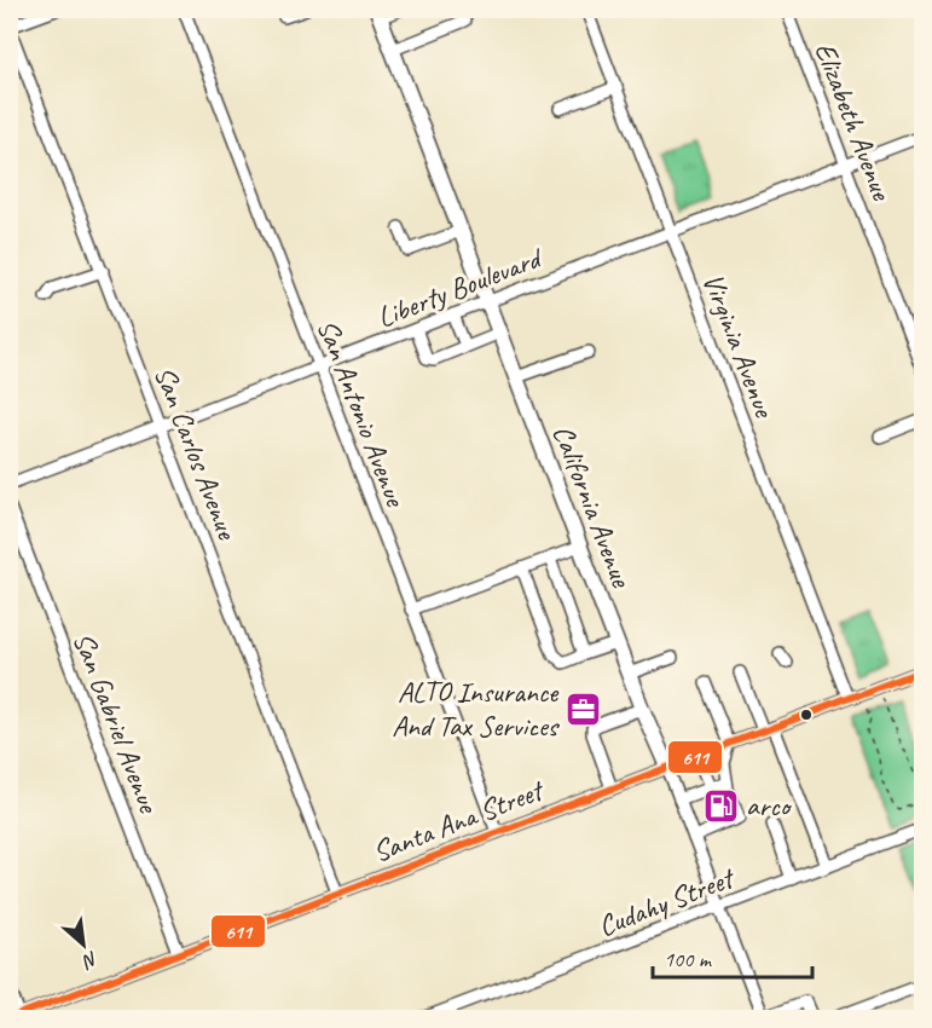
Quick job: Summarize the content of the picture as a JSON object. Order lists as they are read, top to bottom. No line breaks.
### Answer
{"streets":{"main road":["California Avenue"],"street":["Elizabeth Avenue","Liberty Boulevard","Virginia Avenue","San Antonio Avenue","San Carlos Avenue","San Gabriel Avenue","Santa Ana Street","Cudahy Street"]},"crossings":[["Elizabeth Avenue","Liberty Boulevard"],["Liberty Boulevard","Virginia Avenue"],["Liberty Boulevard","San Antonio Avenue"],["Liberty Boulevard","San Carlos Avenue"],["Liberty Boulevard","California Avenue"],["Virginia Avenue","Santa Ana Street"],["San Antonio Avenue","Santa Ana Street"],["San Carlos Avenue","Santa Ana Street"],["California Avenue","Santa Ana Street"],["California Avenue","Cudahy Street"],["San Gabriel Avenue","Santa Ana Street"]],"places":{"office":["ALTO Insurance And Tax Services"],"fuel station":["arco"]},"lines":["transit line 611"],"scale_bar":"100 m","north":"bottom right"}
